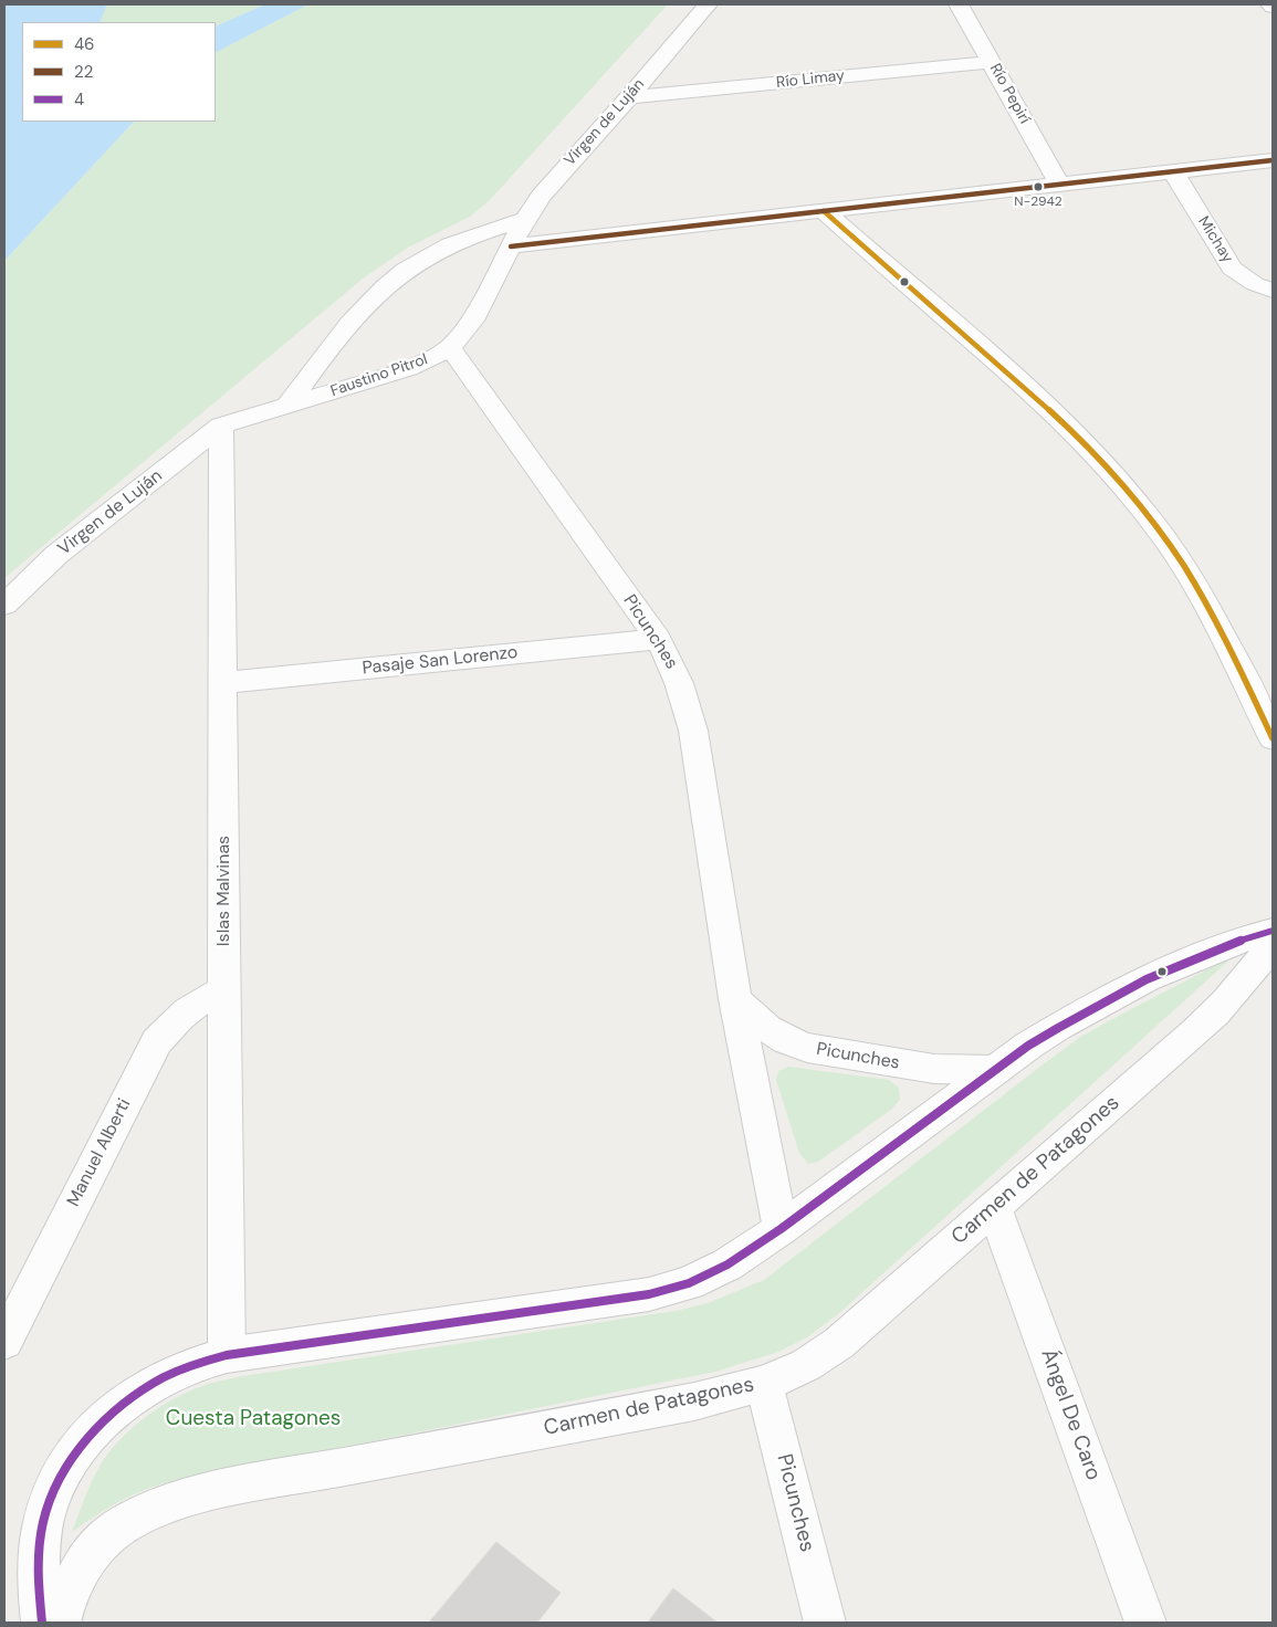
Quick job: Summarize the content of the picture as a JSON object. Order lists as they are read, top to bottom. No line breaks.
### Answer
{"streets":{"street":["Río Limay","Río Pepirí","Virgen de Luján","Michay","Faustino Pitrol","Picunches","Pasaje San Lorenzo","Islas Malvinas","Manuel Alberti","Carmen de Patagones","Ángel De Caro"]},"crossings":[["Río Limay","Río Pepirí"],["Río Limay","Virgen de Luján"],["Virgen de Luján","Faustino Pitrol"],["Virgen de Luján","Islas Malvinas"],["Faustino Pitrol","Picunches"],["Faustino Pitrol","Islas Malvinas"],["Picunches","Pasaje San Lorenzo"],["Picunches","Carmen de Patagones"],["Pasaje San Lorenzo","Islas Malvinas"],["Islas Malvinas","Manuel Alberti"],["Carmen de Patagones","Ángel De Caro"]],"parks":["Cuesta Patagones"],"places":["N-2942"],"lines":["transit line 22","transit line 46","transit line 4"],"legend":["46","22","4"]}
